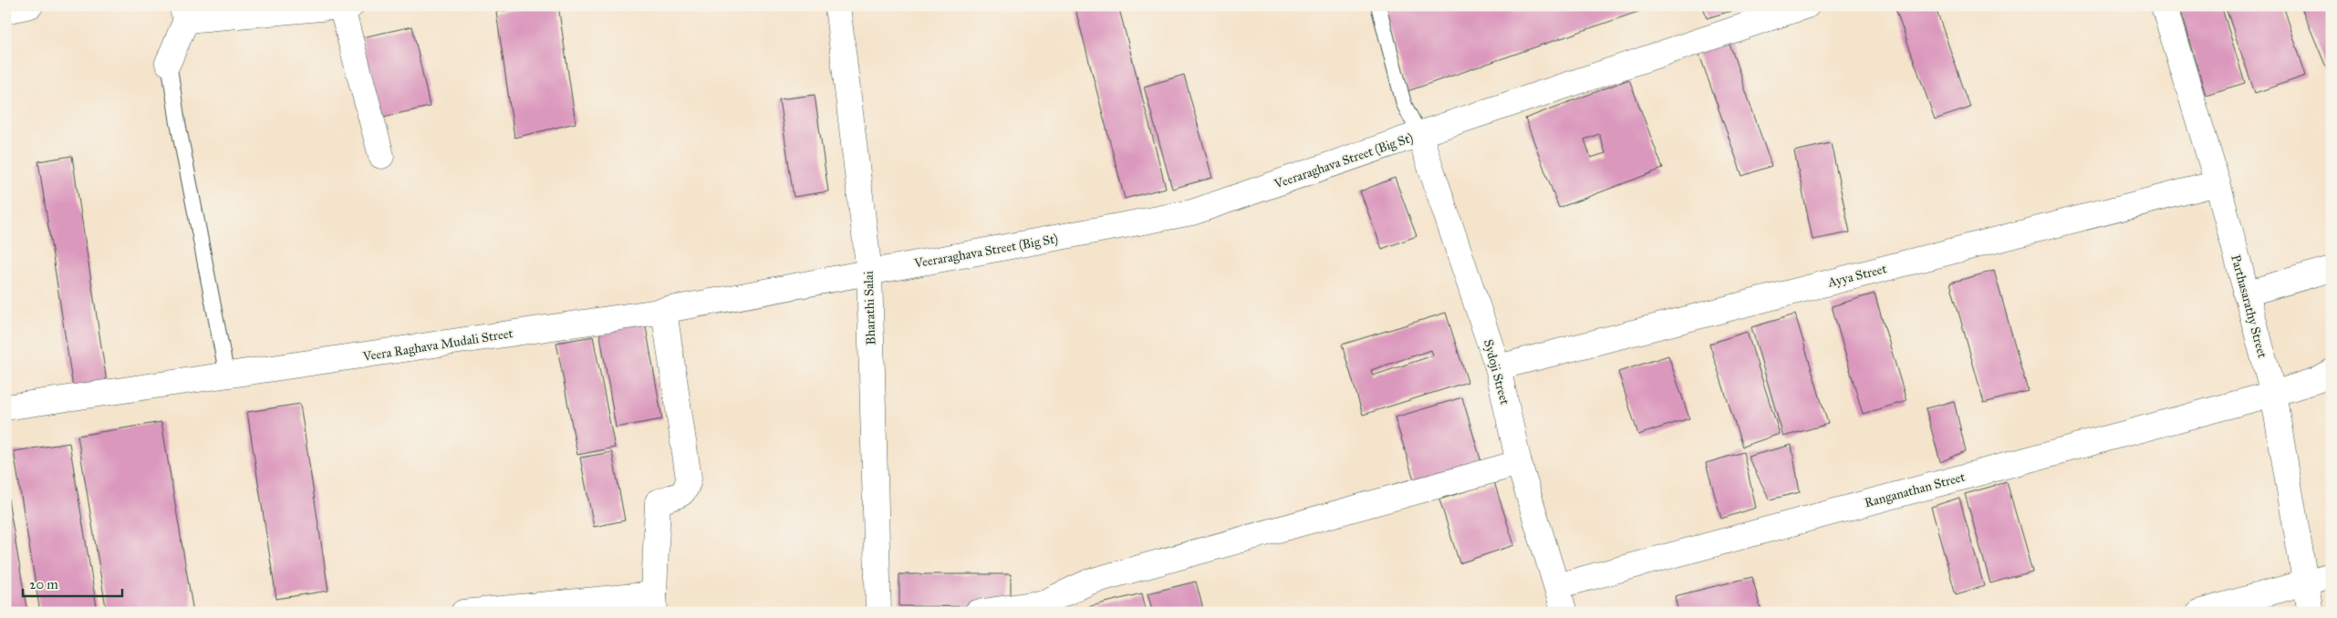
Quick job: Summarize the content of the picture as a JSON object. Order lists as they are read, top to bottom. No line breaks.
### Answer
{"streets":{"street":["Veeraraghava Street (Big St)","Ayya Street","Parthasarathy Street","Bharathi Salai","Veera Raghava Mudali Street","Sydoji Street","Ranganathan Street"]},"crossings":[["Veeraraghava Street (Big St)","Bharathi Salai"],["Veeraraghava Street (Big St)","Veera Raghava Mudali Street"],["Veeraraghava Street (Big St)","Sydoji Street"],["Ayya Street","Parthasarathy Street"],["Ayya Street","Sydoji Street"],["Parthasarathy Street","Ranganathan Street"],["Bharathi Salai","Veera Raghava Mudali Street"],["Sydoji Street","Ranganathan Street"]],"scale_bar":"20 m"}
